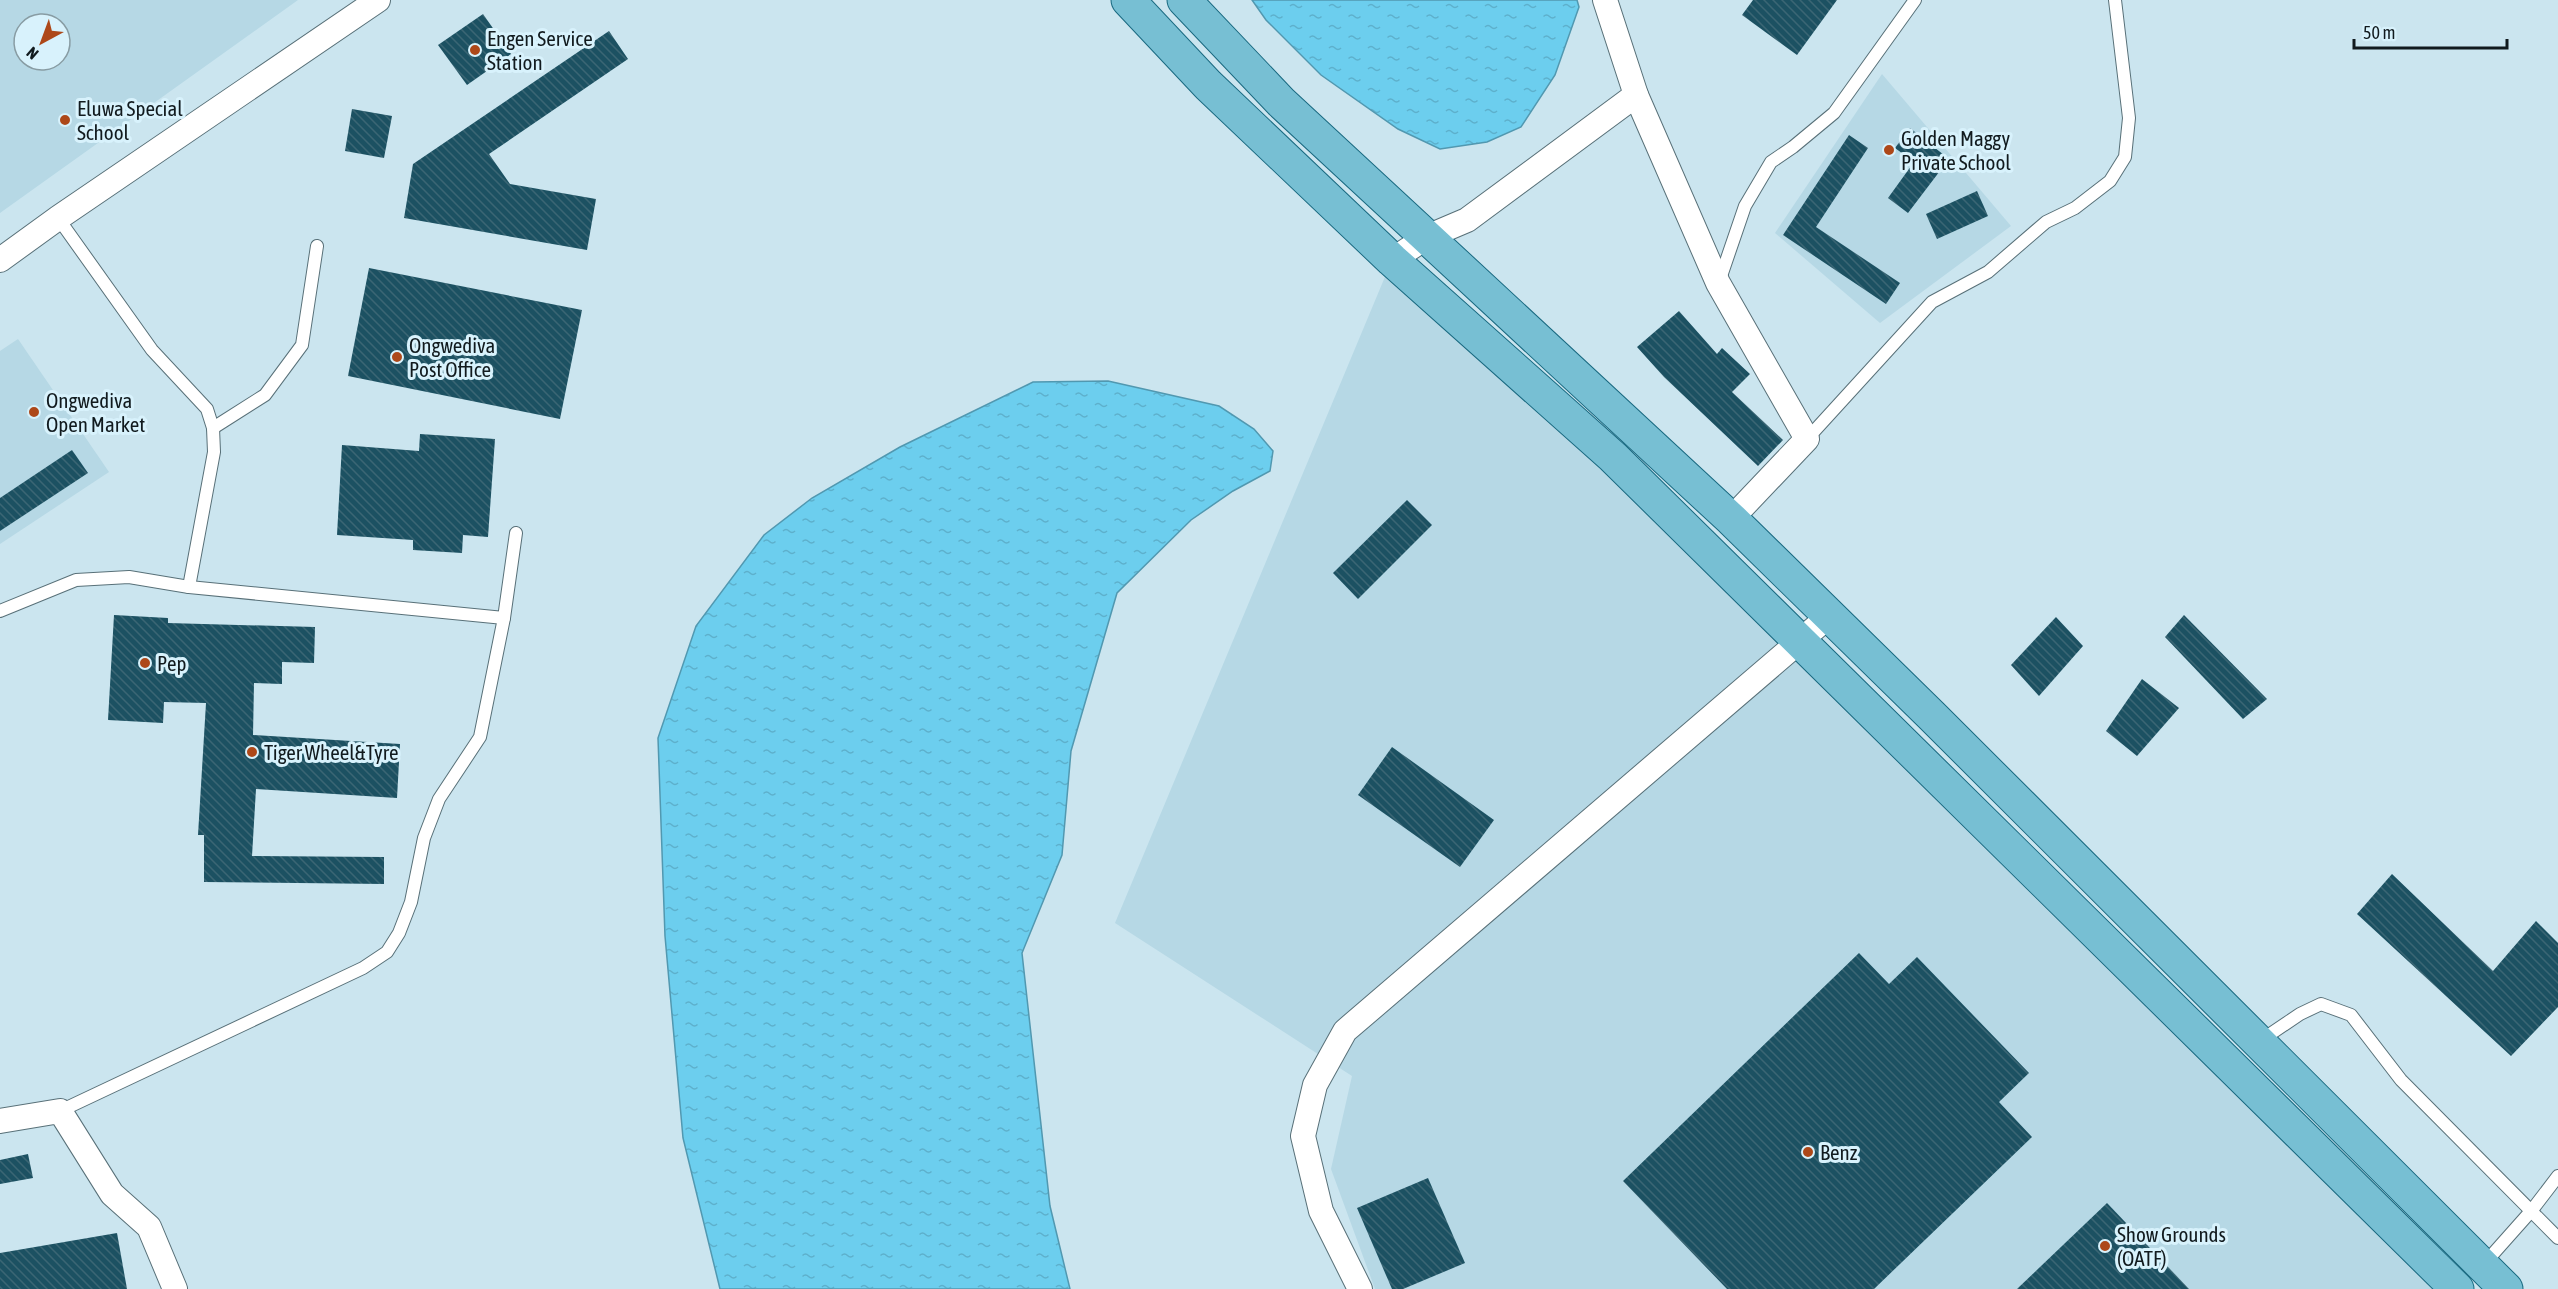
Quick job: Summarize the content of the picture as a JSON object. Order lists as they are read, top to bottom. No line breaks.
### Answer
{"places":["Engen Service Station","Eluwa Special School","Golden Maggy Private School","Ongwediva Post Office","Ongwediva Open Market","Pep","Tiger Wheel&Tyre","Benz","Show Grounds (OATF)"],"scale_bar":"50 m","north":"bottom left"}
